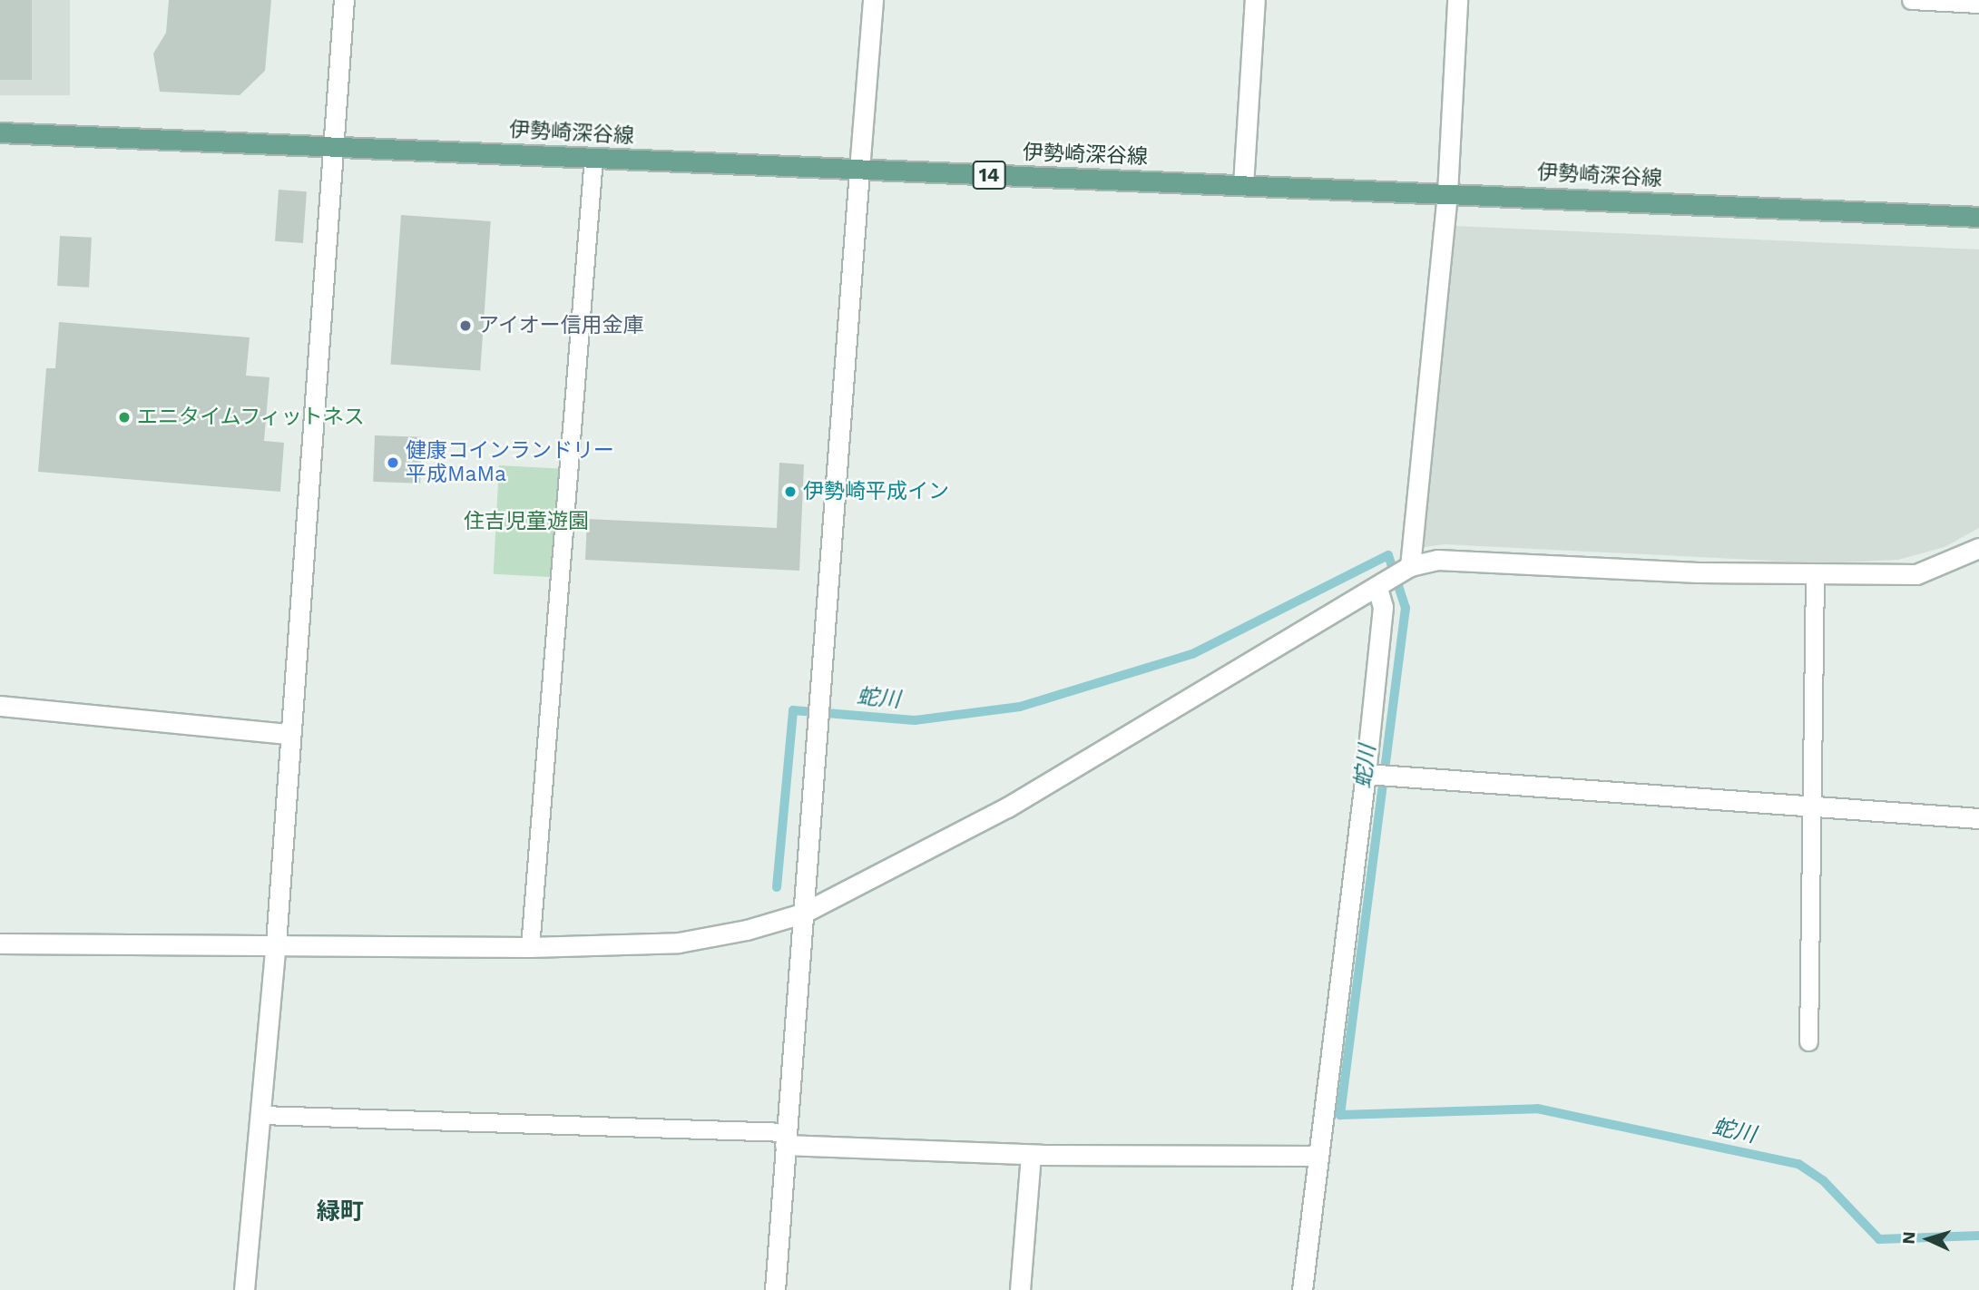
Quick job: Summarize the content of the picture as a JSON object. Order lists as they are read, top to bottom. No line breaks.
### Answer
{"streets":{"main road":["伊勢崎深谷線","14"]},"districts":["緑町"],"water":["蛇川"],"parks":["住吉児童遊園"],"places":["アイオー信用金庫","エニタイムフィットネス","健康コインランドリー 平成MaMa","伊勢崎平成イン"],"north":"left"}
